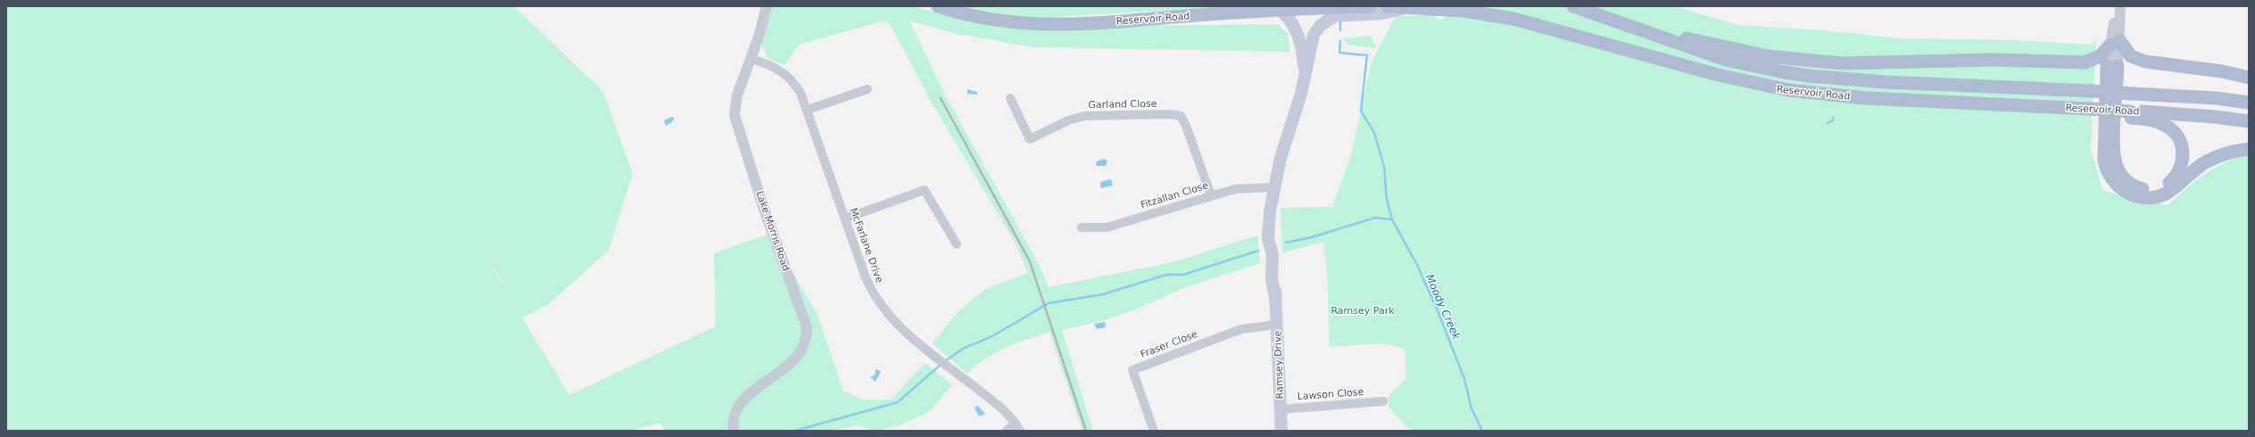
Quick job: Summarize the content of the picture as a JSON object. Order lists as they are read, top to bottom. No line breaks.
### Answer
{"streets":{"main road":["Reservoir Road","Ramsey Drive"],"street":["Garland Close","Fitzallan Close","Lake Morris Road","McFarlane Drive","Fraser Close","Lawson Close"]},"crossings":[["Reservoir Road","Ramsey Drive"],["Garland Close","Fitzallan Close"],["Fitzallan Close","Ramsey Drive"],["Lake Morris Road","McFarlane Drive"],["Fraser Close","Ramsey Drive"],["Ramsey Drive","Lawson Close"]],"water":["Moody Creek"],"parks":["Ramsey Park"]}
